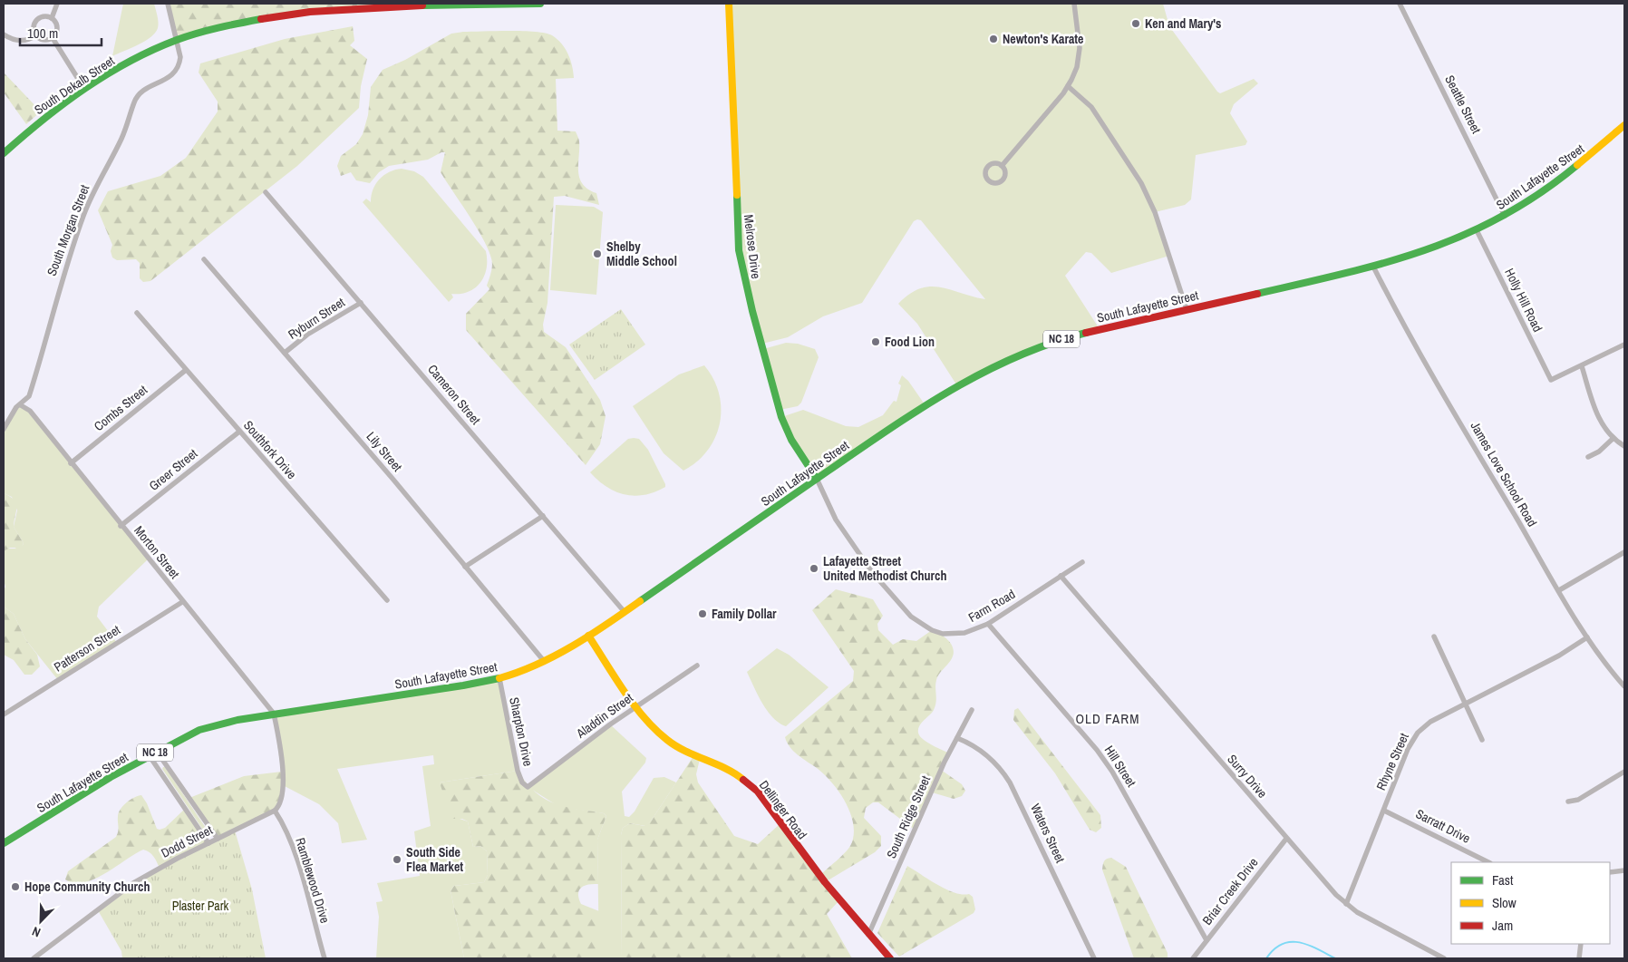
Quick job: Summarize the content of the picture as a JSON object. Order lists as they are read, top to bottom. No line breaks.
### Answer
{"streets":{"main road":["South Dekalb Street","South Lafayette Street","Melrose Drive","NC 18","Dellinger Road"],"street":["Seattle Street","South Morgan Street","Holly Hill Road","Ryburn Street","Cameron Street","Combs Street","Southfork Drive","Lily Street","Greer Street","James Love School Road","Morton Street","Farm Road","Patterson Street","Aladdin Street","Sharpton Drive","Rhyne Street","Hill Street","Surry Drive","South Ridge Street","Sarratt Drive","Waters Street","Dodd Street","Ramblewood Drive","Briar Creek Drive"]},"crossings":[["South Dekalb Street","South Morgan Street"],["Seattle Street","South Lafayette Street"],["South Lafayette Street","Melrose Drive"],["South Lafayette Street","Holly Hill Road"],["South Lafayette Street","Cameron Street"],["South Lafayette Street","Lily Street"],["South Lafayette Street","James Love School Road"],["South Lafayette Street","Morton Street"],["South Lafayette Street","Farm Road"],["South Lafayette Street","Sharpton Drive"],["South Lafayette Street","Dellinger Road"],["South Morgan Street","Morton Street"],["Melrose Drive","Farm Road"],["Ryburn Street","Cameron Street"],["Ryburn Street","Lily Street"],["Combs Street","Southfork Drive"],["Combs Street","Morton Street"],["Southfork Drive","Greer Street"],["Greer Street","Morton Street"],["James Love School Road","Rhyne Street"],["Morton Street","Patterson Street"],["Farm Road","Hill Street"],["Farm Road","Surry Drive"],["Aladdin Street","Sharpton Drive"],["Aladdin Street","Dellinger Road"],["Rhyne Street","Surry Drive"],["Rhyne Street","Sarratt Drive"],["Hill Street","Briar Creek Drive"],["Surry Drive","Briar Creek Drive"],["Dellinger Road","South Ridge Street"],["South Ridge Street","Waters Street"],["Dodd Street","Ramblewood Drive"]],"districts":["OLD FARM"],"parks":["Plaster Park"],"places":["Ken and Mary's","Newton's Karate","Shelby Middle School","Food Lion","Lafayette Street United Methodist Church","Family Dollar","South Side Flea Market","Hope Community Church"],"legend":["Fast","Slow","Jam"],"scale_bar":"100 m","north":"bottom left"}
